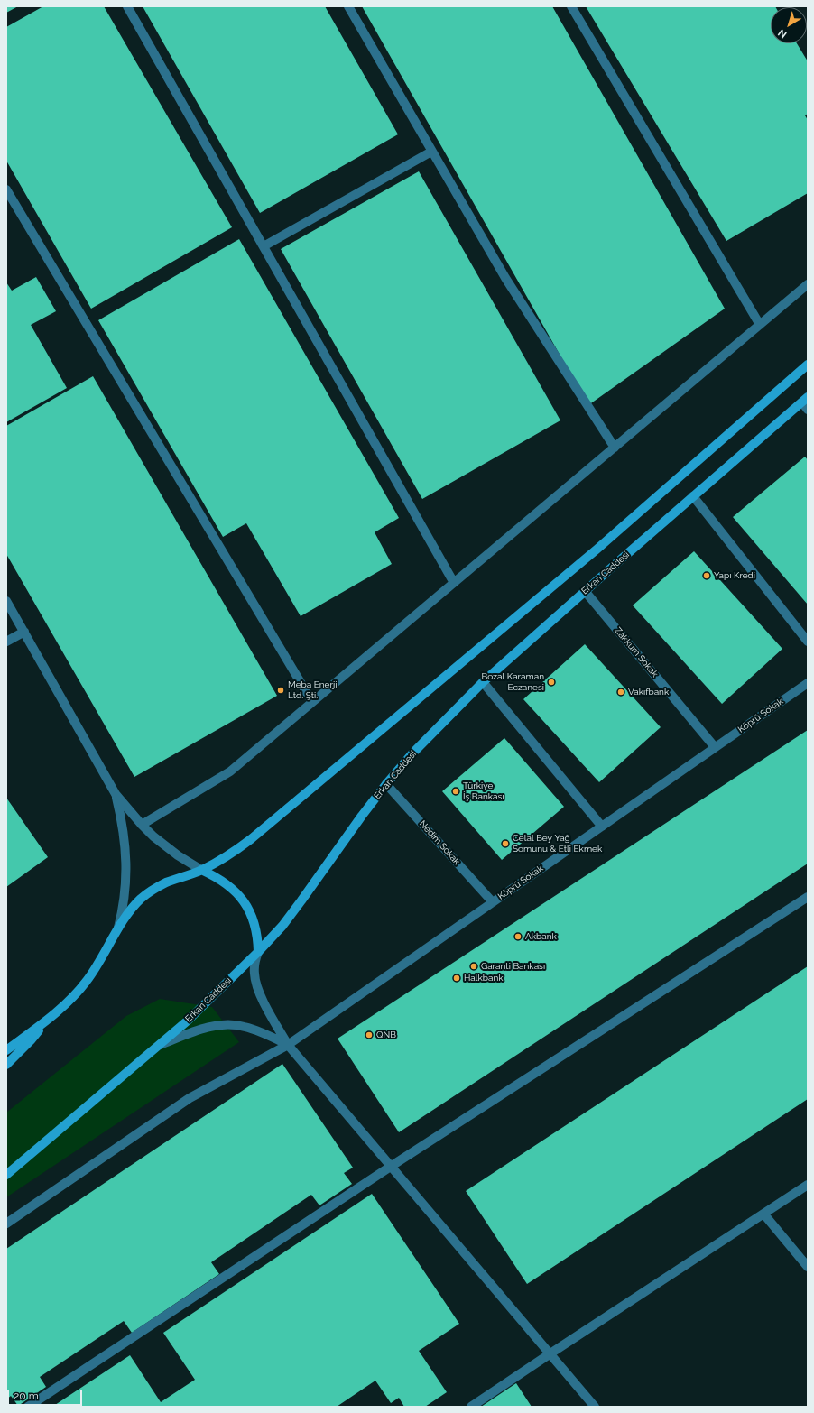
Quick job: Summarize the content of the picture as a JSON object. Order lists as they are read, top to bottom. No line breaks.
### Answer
{"streets":{"main road":["Erkan Caddesi"],"street":["Zakkum Sokak","Köprü Sokak","Nedim Sokak"]},"crossings":[["Erkan Caddesi","Zakkum Sokak"],["Erkan Caddesi","Nedim Sokak"],["Zakkum Sokak","Köprü Sokak"],["Köprü Sokak","Nedim Sokak"]],"places":["Yapı Kredi","Bozal Karaman Eczanesi","Meba Enerji Ltd. Şti.","Vakıfbank","Türkiye İş Bankası","Celal Bey Yağ Somunu & Etli Ekmek","Akbank","Garanti Bankası","Halkbank","QNB"],"scale_bar":"20 m","north":"bottom left"}
